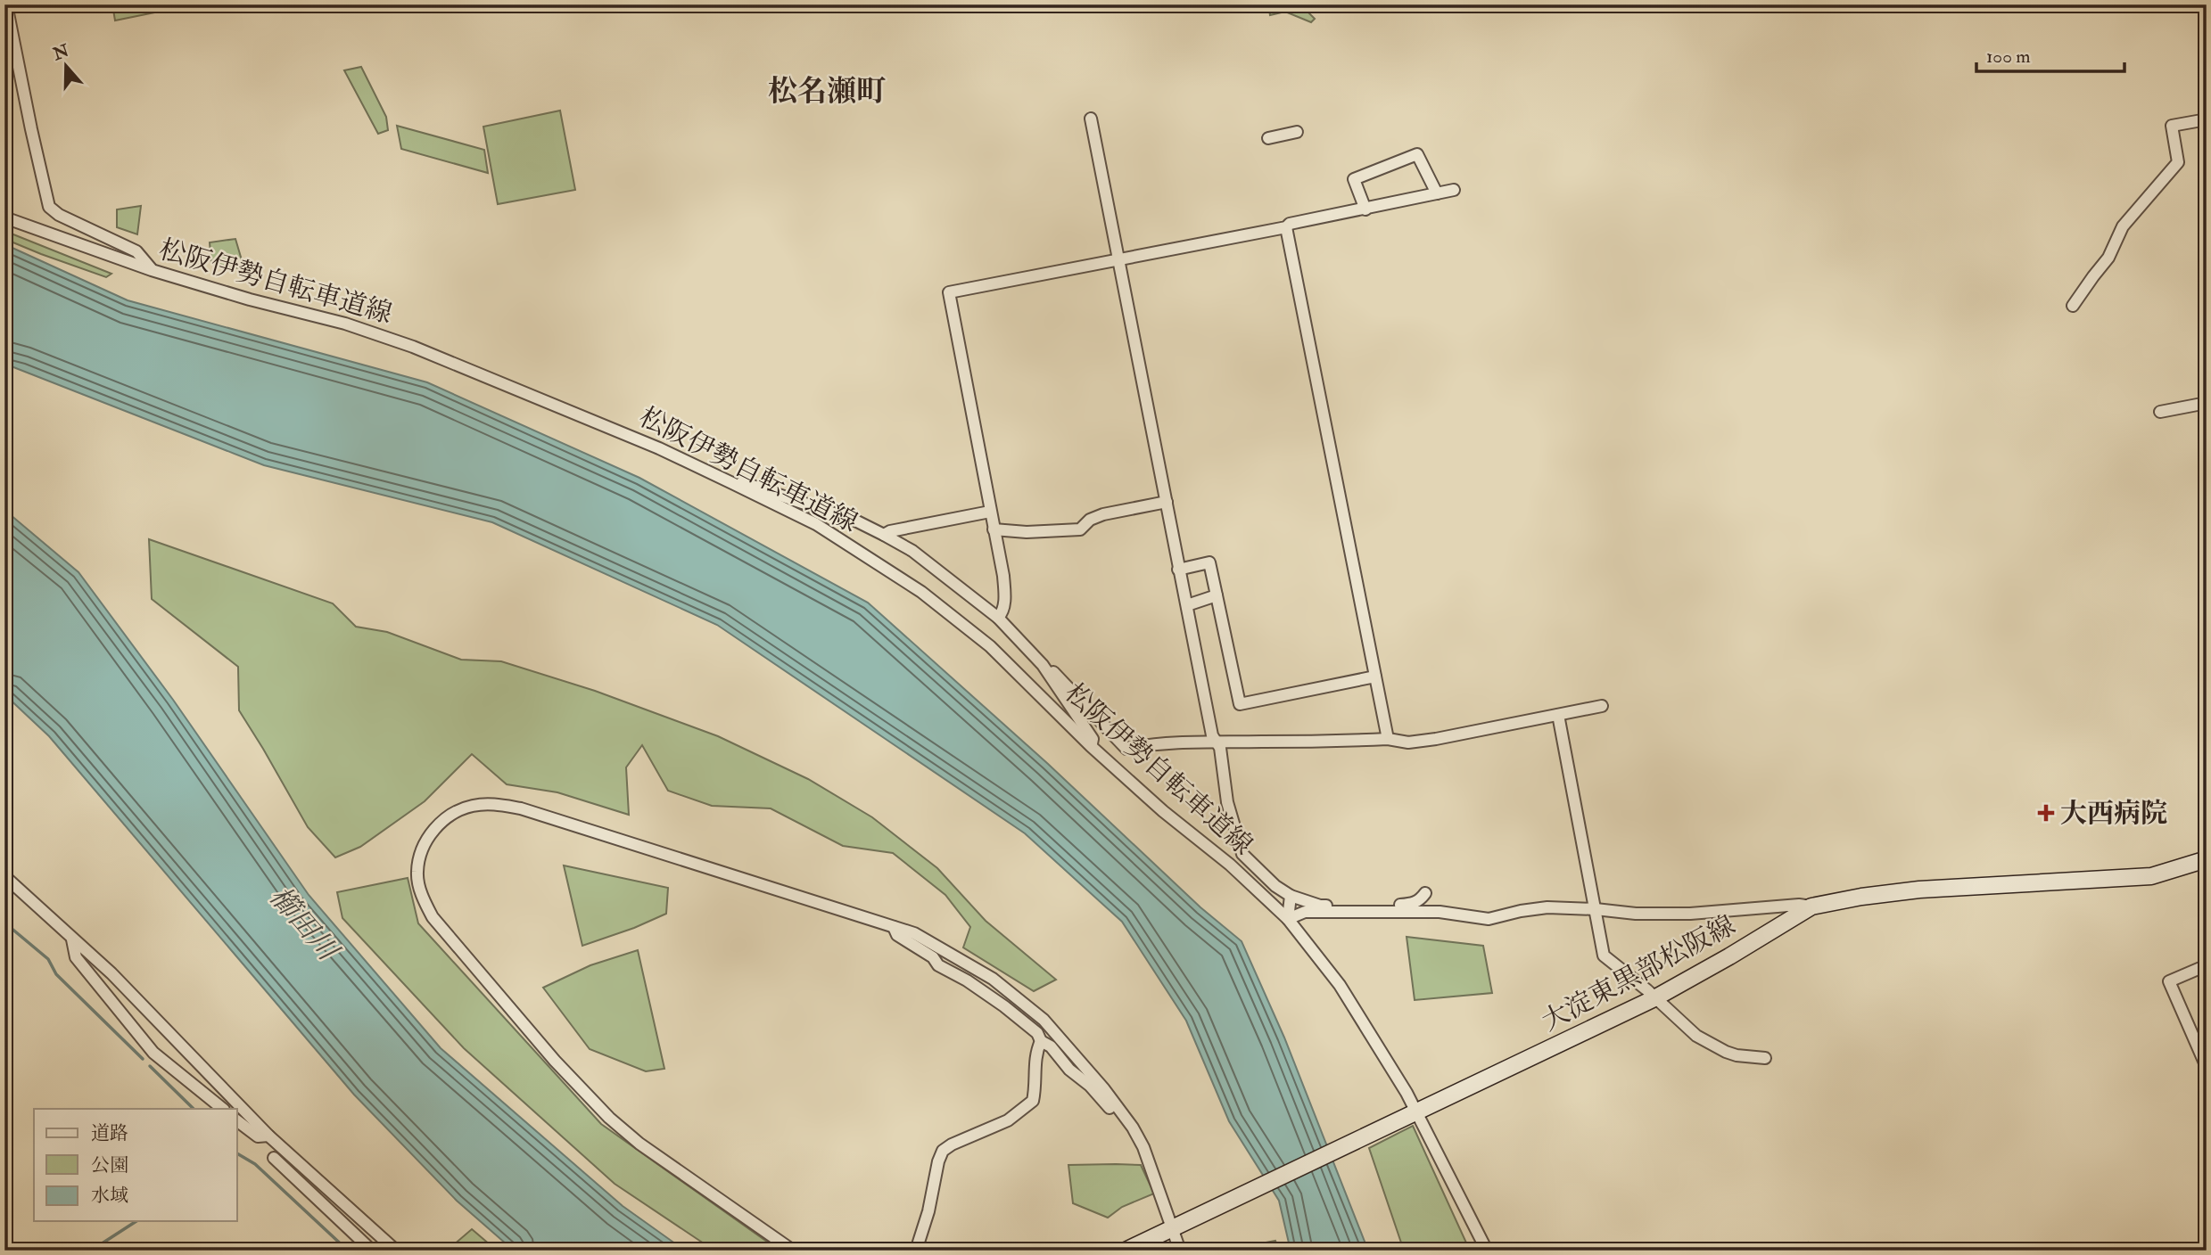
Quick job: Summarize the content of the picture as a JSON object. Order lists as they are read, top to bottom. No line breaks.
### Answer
{"streets":{"main road":["大淀東黒部松阪線"],"street":["松阪伊勢自転車道線"]},"crossings":[["松阪伊勢自転車道線","大淀東黒部松阪線"]],"districts":["松名瀬町"],"water":["櫛田川"],"places":{"health":["大西病院"]},"legend":["道路","公園","水域"],"scale_bar":"100 m","north":"top"}
